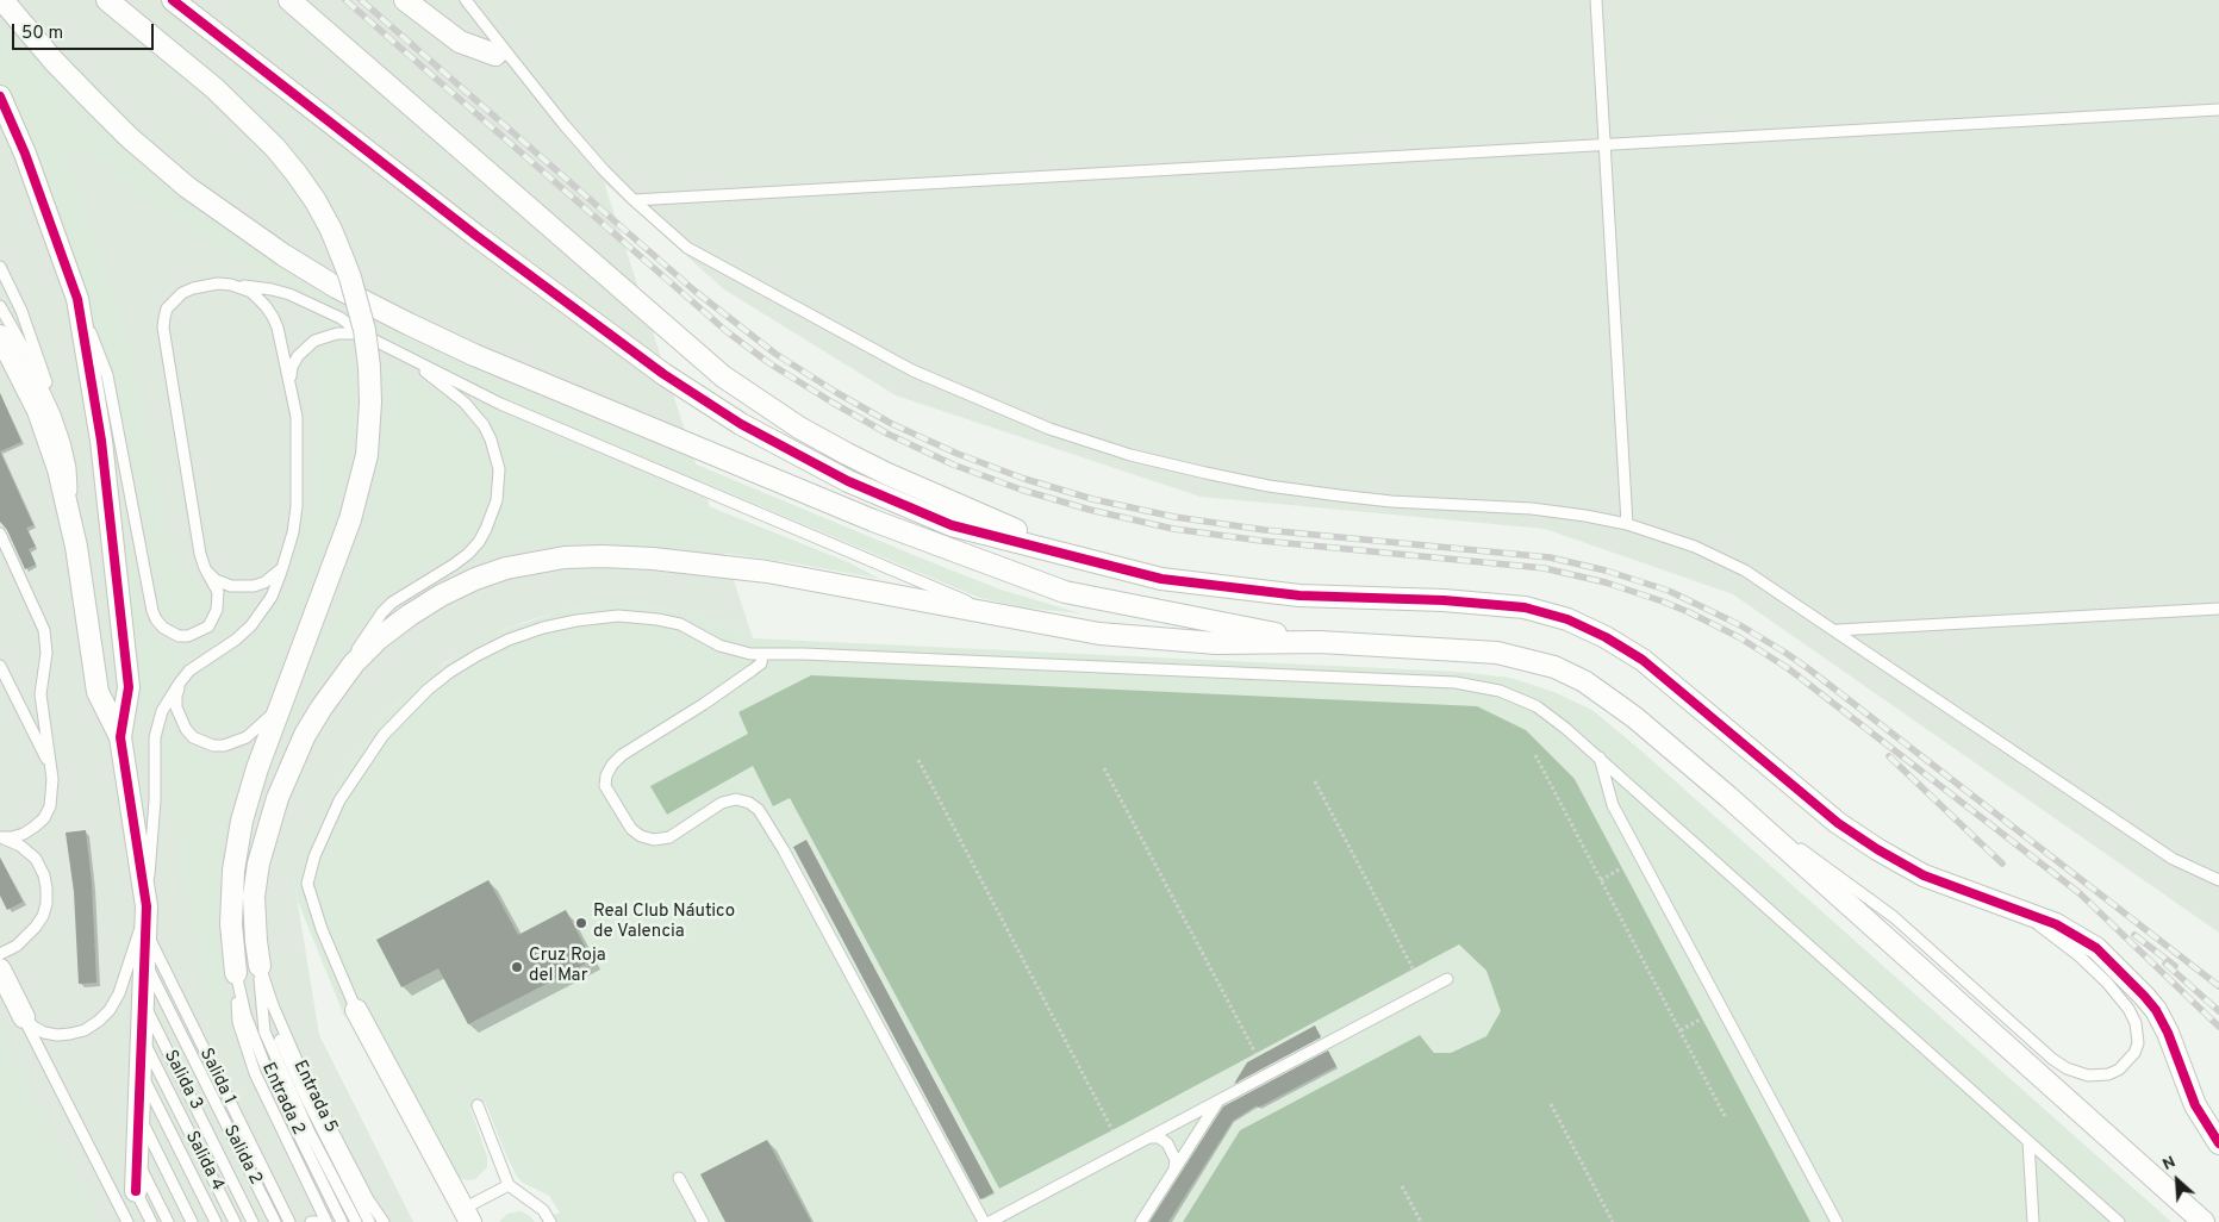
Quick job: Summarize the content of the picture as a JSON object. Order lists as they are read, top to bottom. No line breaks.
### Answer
{"streets":{"lane":["Salida 1","Salida 3","Entrada 5","Entrada 2","Salida 2","Salida 4"]},"places":["Real Club Náutico de Valencia","Cruz Roja del Mar"],"scale_bar":"50 m","north":"top left"}
